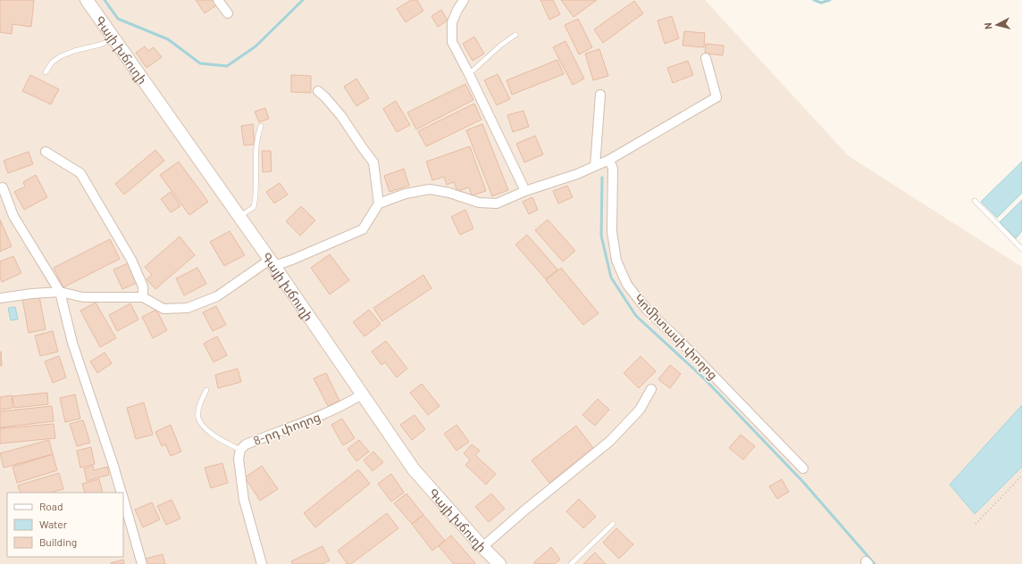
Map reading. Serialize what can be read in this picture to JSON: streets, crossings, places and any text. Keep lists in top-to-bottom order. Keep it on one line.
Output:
{"streets":{"main road":["Գայի խճուղի"],"street":["Կոմիտասի փողոց","8-րդ փողոց"]},"crossings":[["Գայի խճուղի","8-րդ փողոց"]],"legend":["Road","Water","Building"],"north":"left"}
